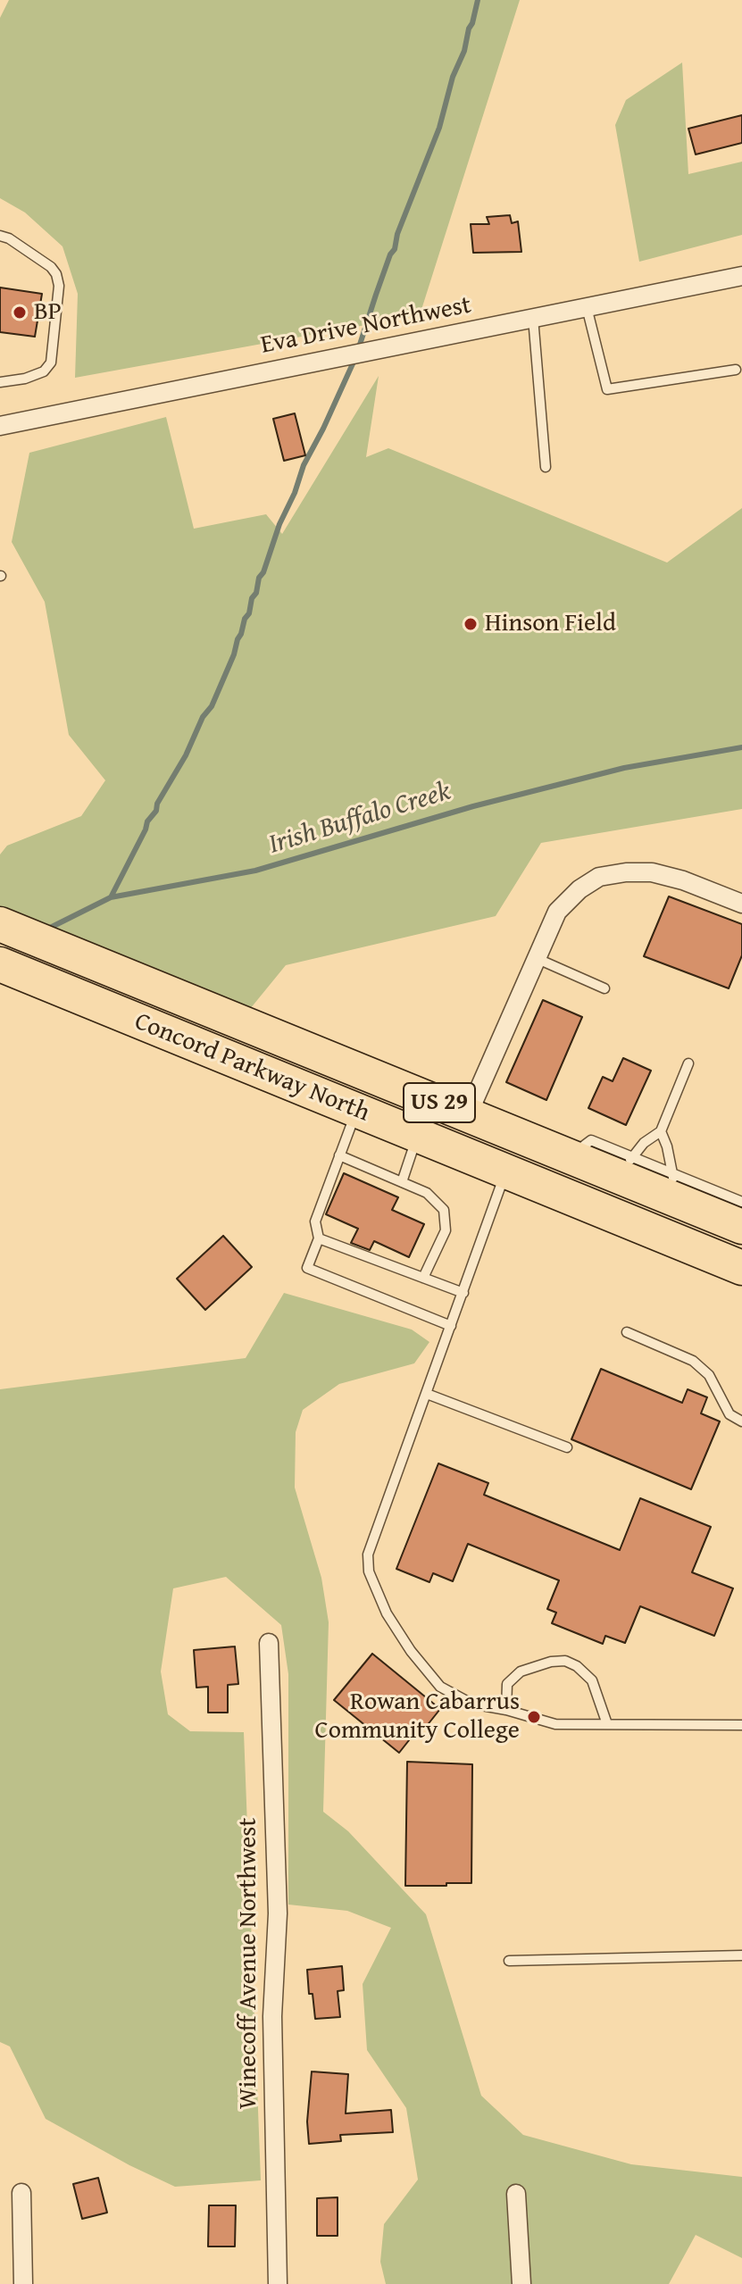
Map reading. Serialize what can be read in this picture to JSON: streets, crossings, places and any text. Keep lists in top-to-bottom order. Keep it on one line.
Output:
{"streets":{"highway":["Concord Parkway North","US 29"],"street":["Eva Drive Northwest","Winecoff Avenue Northwest"]},"water":["Irish Buffalo Creek"],"places":["BP","Hinson Field","Rowan Cabarrus Community College"]}
